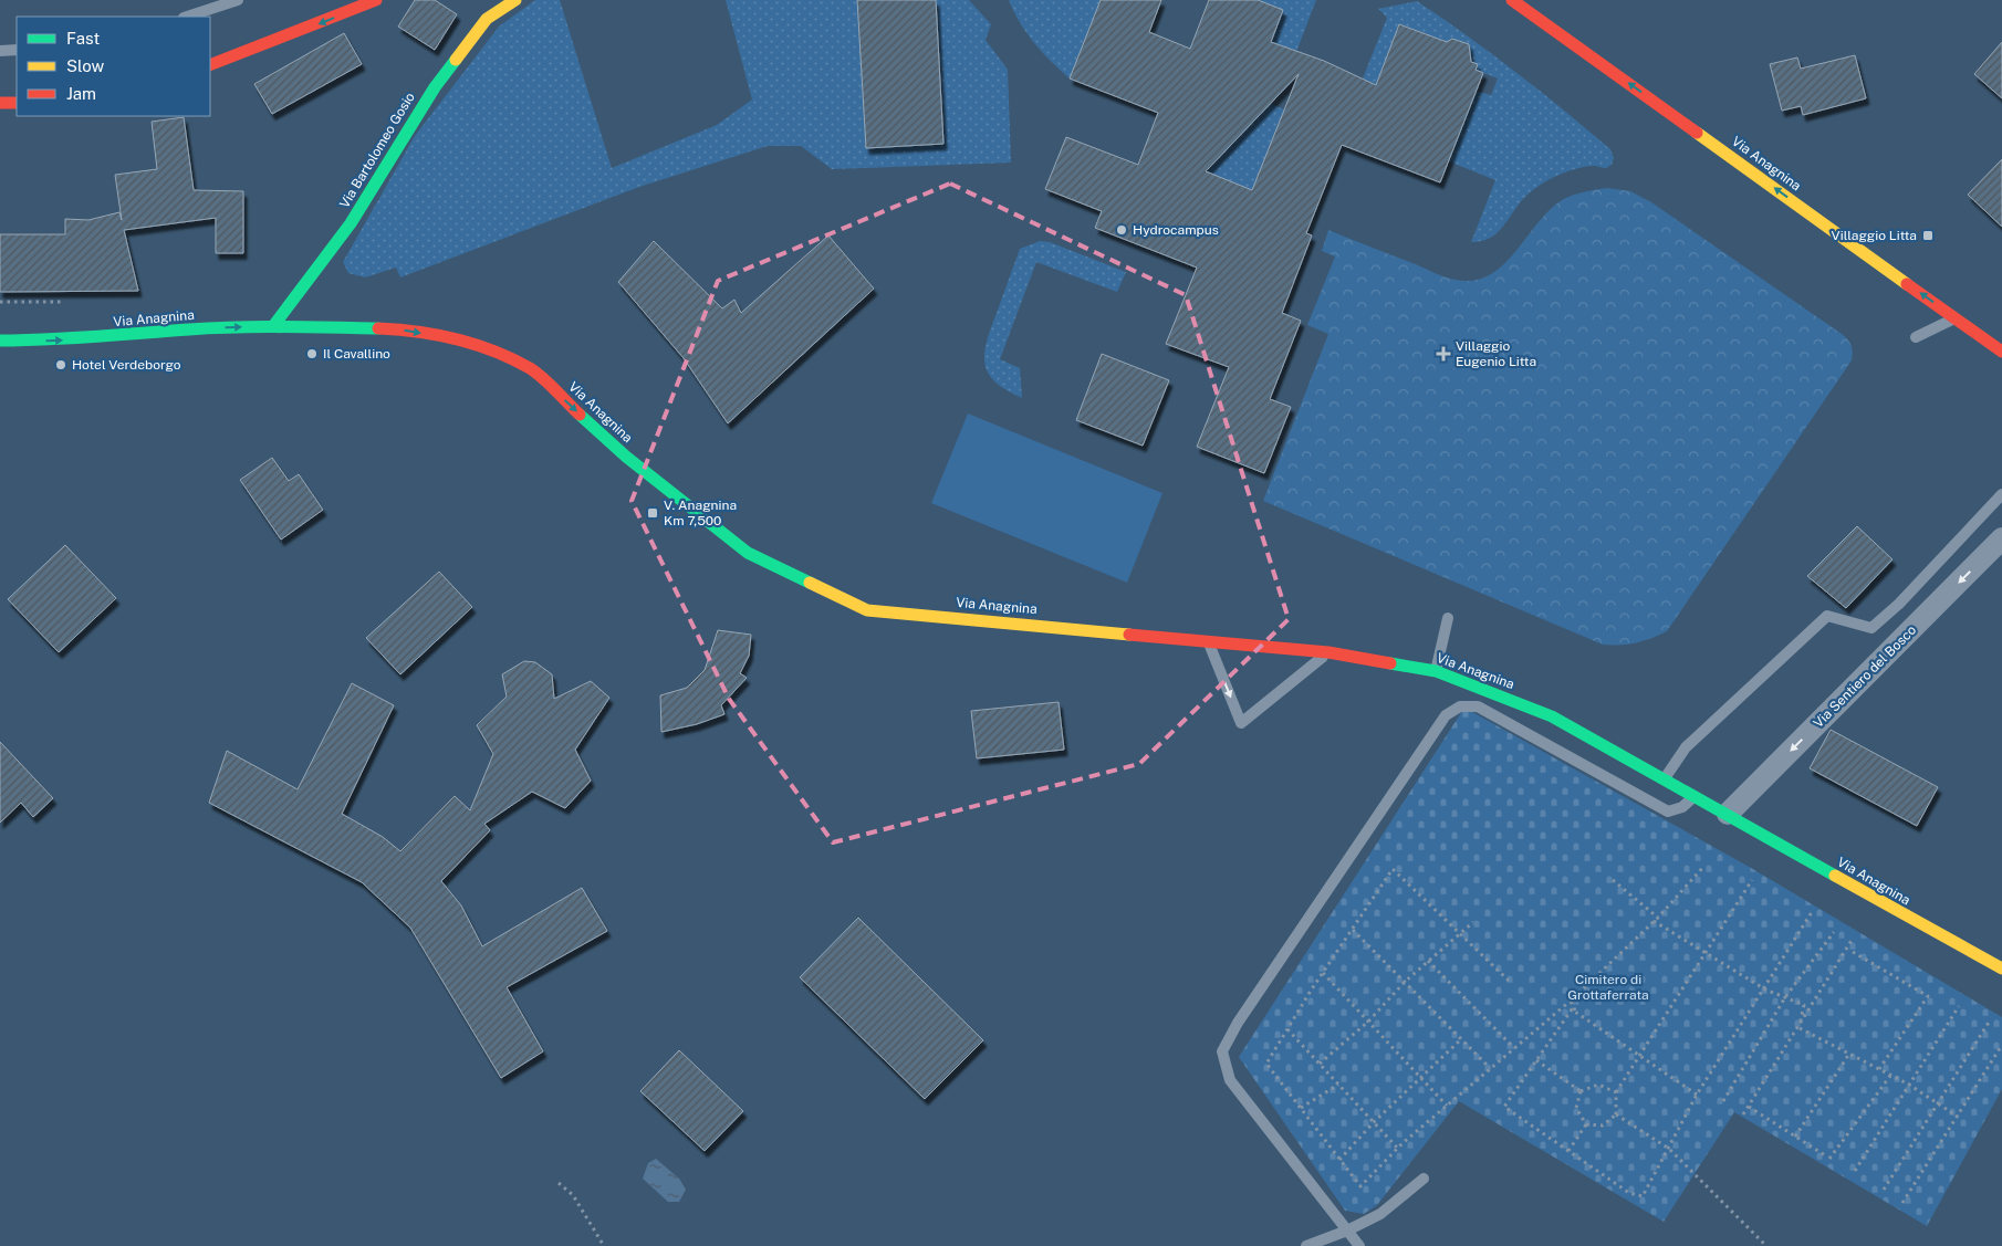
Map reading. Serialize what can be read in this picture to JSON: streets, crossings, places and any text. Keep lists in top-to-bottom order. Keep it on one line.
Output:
{"streets":{"main road":["Via Bartolomeo Gosio","Via Anagnina"],"street":["Via Sentiero del Bosco"]},"crossings":[["Via Bartolomeo Gosio","Via Anagnina"],["Via Anagnina","Via Sentiero del Bosco"]],"one_way":["Via Sentiero del Bosco"],"parks":["Cimitero di Grottaferrata"],"places":{"other":["Hydrocampus","Il Cavallino","Hotel Verdeborgo"],"transit":["Villaggio Litta","V. Anagnina Km 7,500"],"health":["Villaggio Eugenio Litta"]},"legend":["Fast","Slow","Jam"]}
